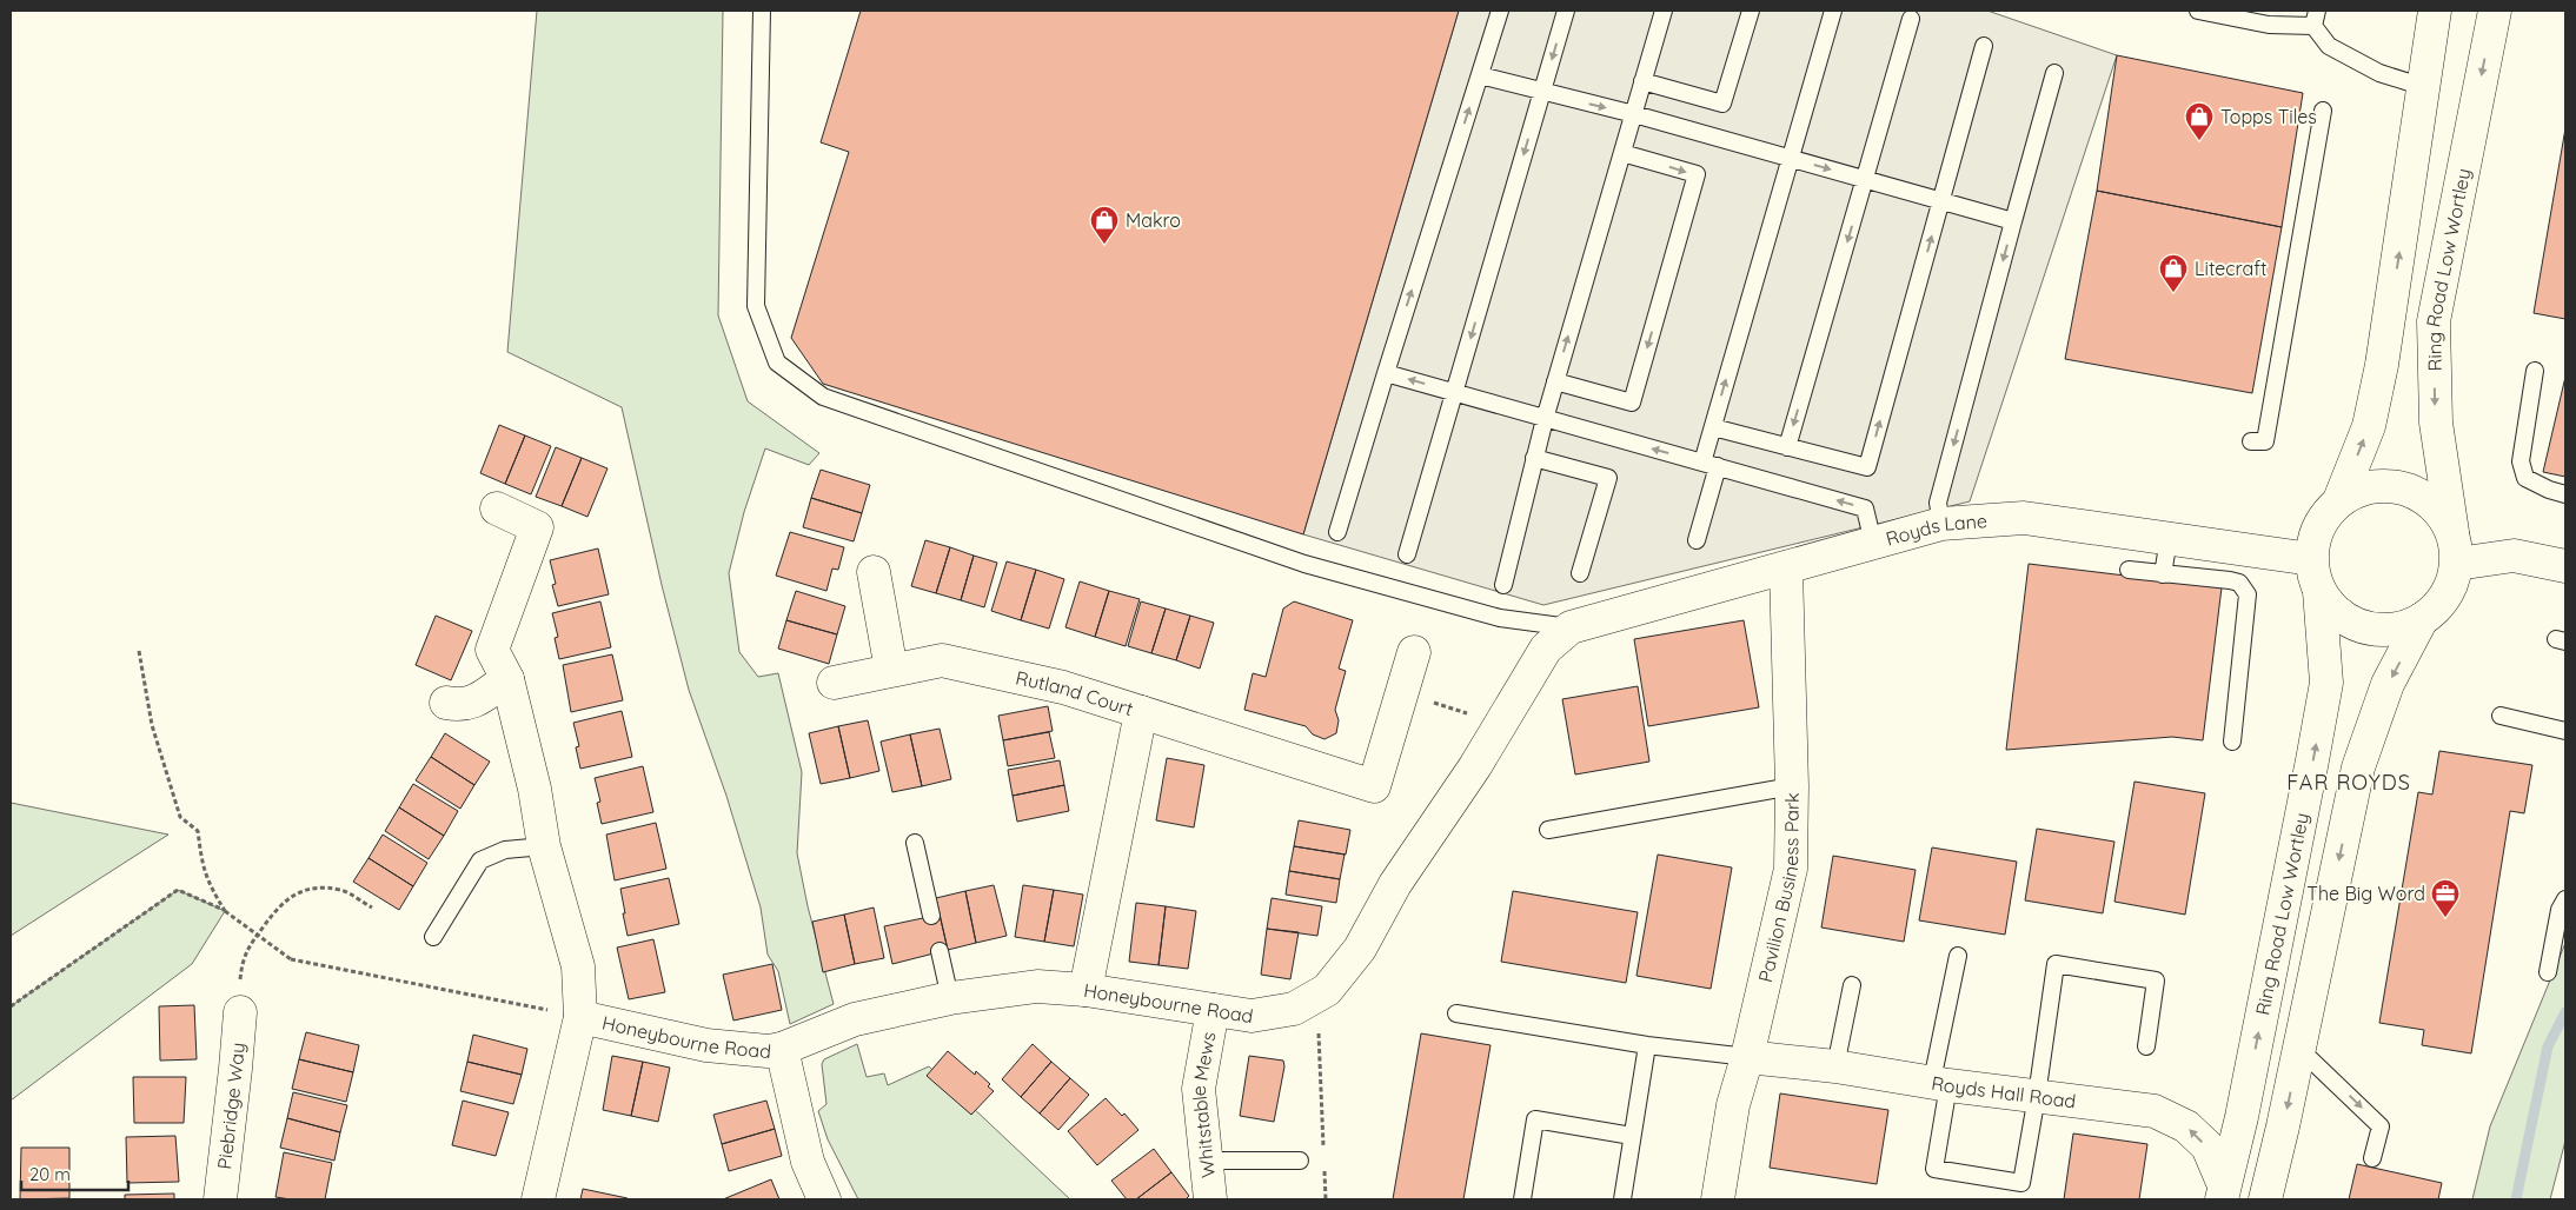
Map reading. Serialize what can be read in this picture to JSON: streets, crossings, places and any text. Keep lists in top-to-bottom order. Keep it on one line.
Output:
{"streets":{"main road":["Ring Road Low Wortley","Royds Lane","Rutland Court","Pavilion Business Park","Honeybourne Road","Royds Hall Road","Whitstable Mews","Piebridge Way"]},"crossings":[["Ring Road Low Wortley","Royds Lane"],["Ring Road Low Wortley","Royds Hall Road"],["Royds Lane","Pavilion Business Park"],["Royds Lane","Honeybourne Road"],["Rutland Court","Honeybourne Road"],["Pavilion Business Park","Royds Hall Road"],["Honeybourne Road","Whitstable Mews"]],"one_way":["Royds Hall Road"],"districts":["FAR ROYDS"],"places":{"shop":["Topps Tiles","Makro","Litecraft"],"office":["The Big Word"]},"scale_bar":"20 m"}
